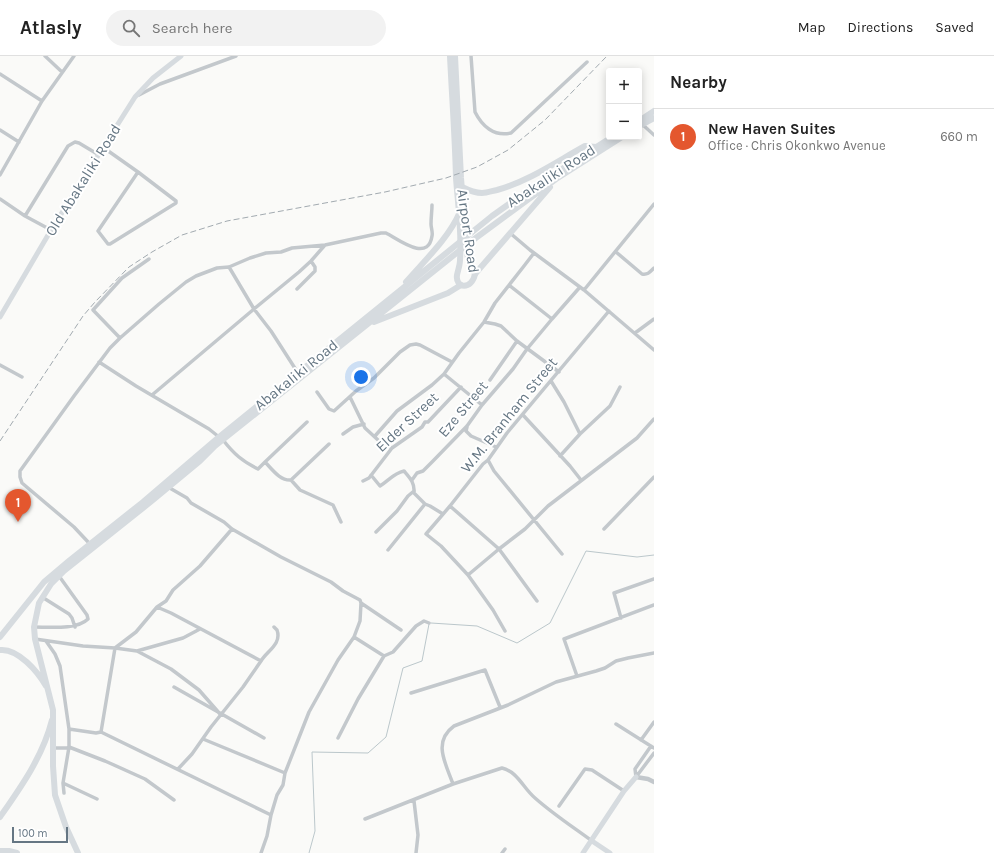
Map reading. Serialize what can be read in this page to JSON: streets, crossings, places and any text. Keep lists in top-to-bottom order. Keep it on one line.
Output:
{"streets":{"main road":["Abakaliki Road","Old Abakaliki Road","Airport Road"],"street":["Eze Street","W.M. Branham Street","Elder Street"]},"scale_bar":"100 m","page":{"header":"Atlasly","search":"Search here","nav":["Map","Directions","Saved"],"heading":"Nearby","map_buttons":["+","−"],"list":[{"mark":"1","name":"New Haven Suites","note":"Office · Chris Okonkwo Avenue","value":"660 m"}],"pins":"1","scale":"100 m"}}
